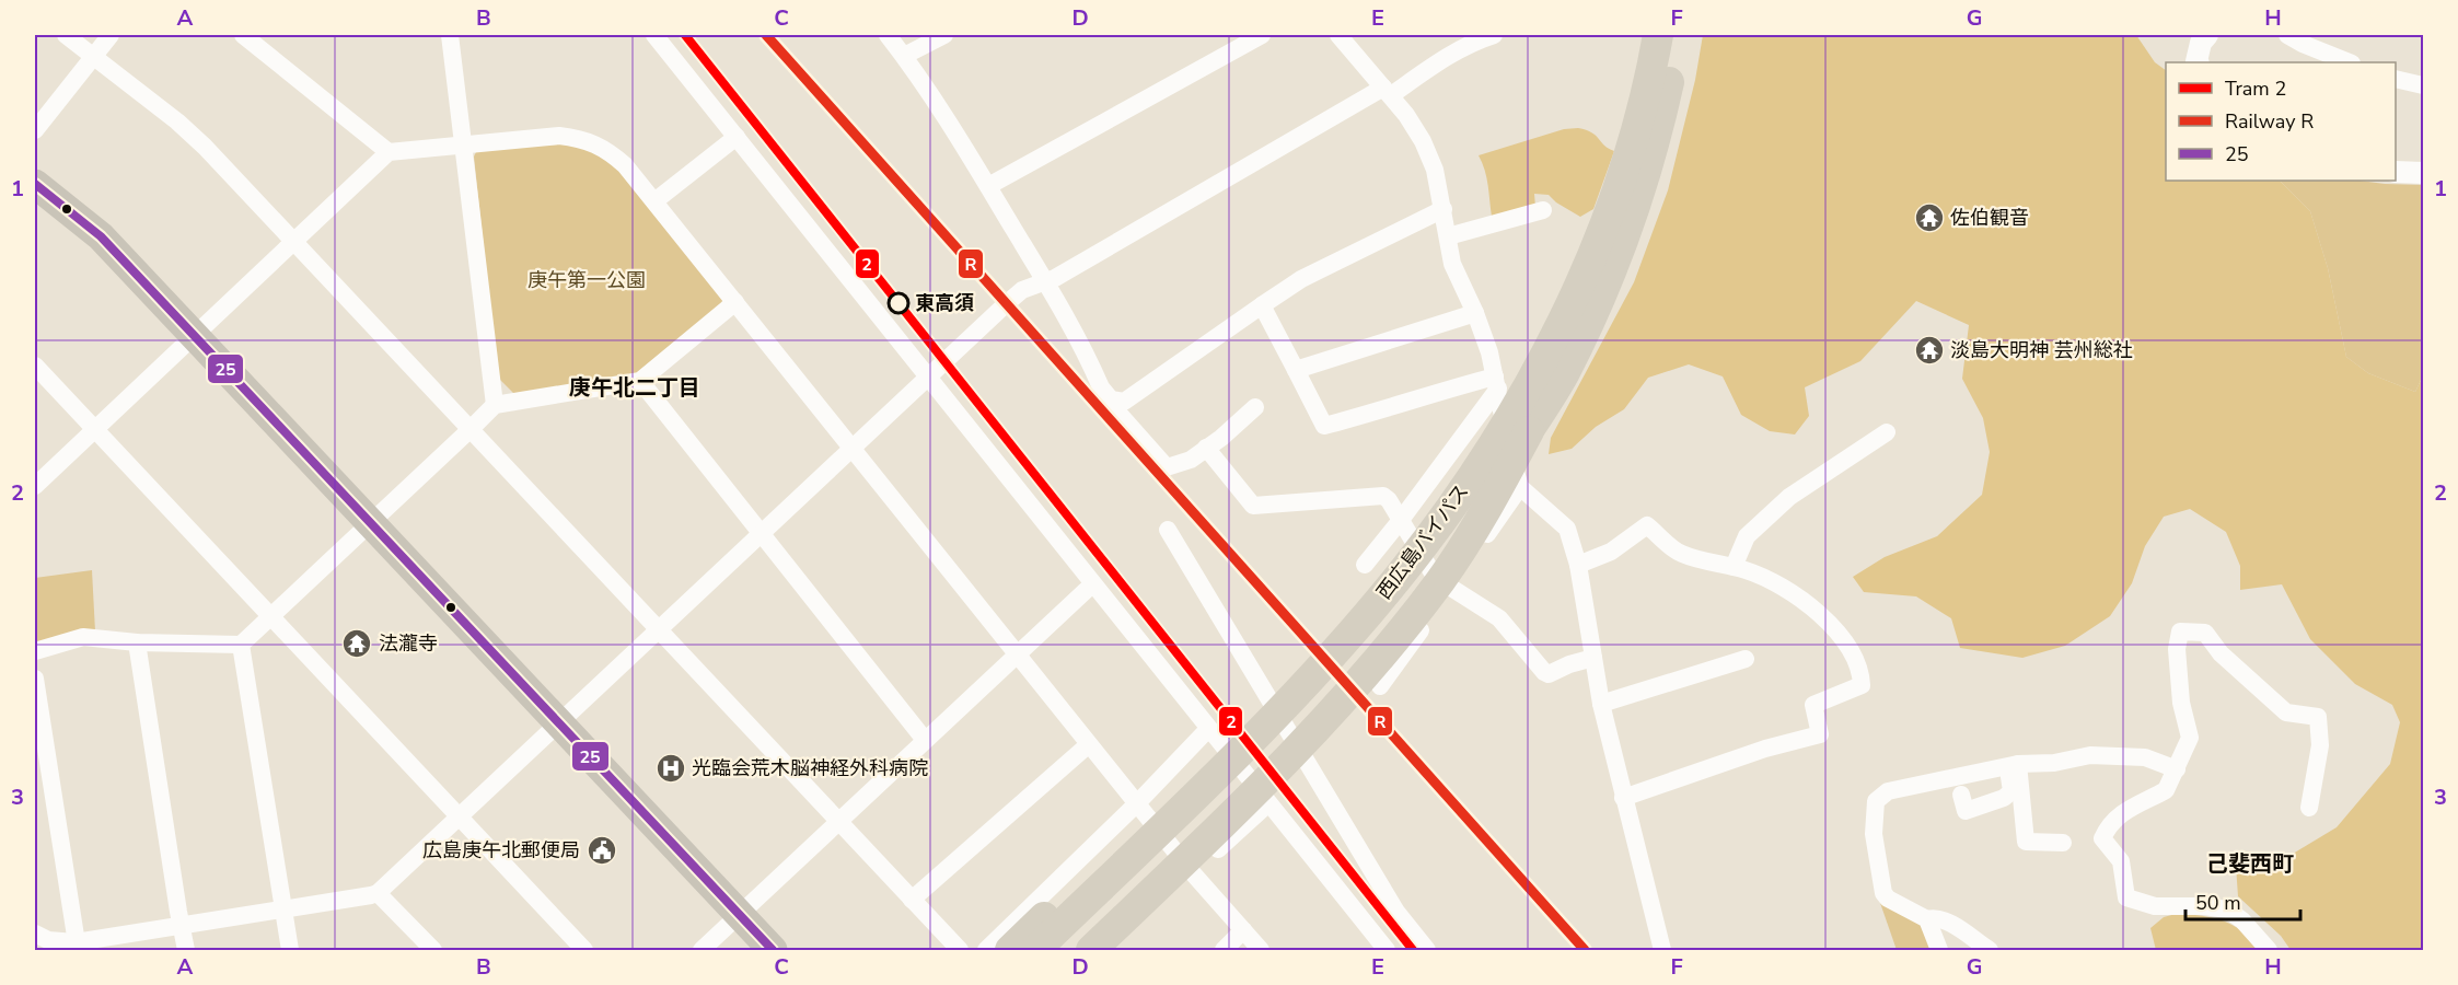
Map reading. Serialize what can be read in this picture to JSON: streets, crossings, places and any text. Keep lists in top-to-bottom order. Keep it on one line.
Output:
{"streets":{"highway":["西広島バイパス"]},"districts":["庚午北二丁目","己斐西町"],"parks":["庚午第一公園"],"places":{"temple":["佐伯観音","淡島大明神 芸州総社","法瀧寺"],"other":["東高須"],"hospital":["光臨会荒木脳神経外科病院"],"public building":["広島庚午北郵便局"]},"lines":["tram line 2","rail line R","transit line 25"],"legend":["Tram 2","Railway R","25"],"scale_bar":"50 m","grid":{"columns":["A","B","C","D","E","F","G","H"],"rows":["1","2","3"]}}
